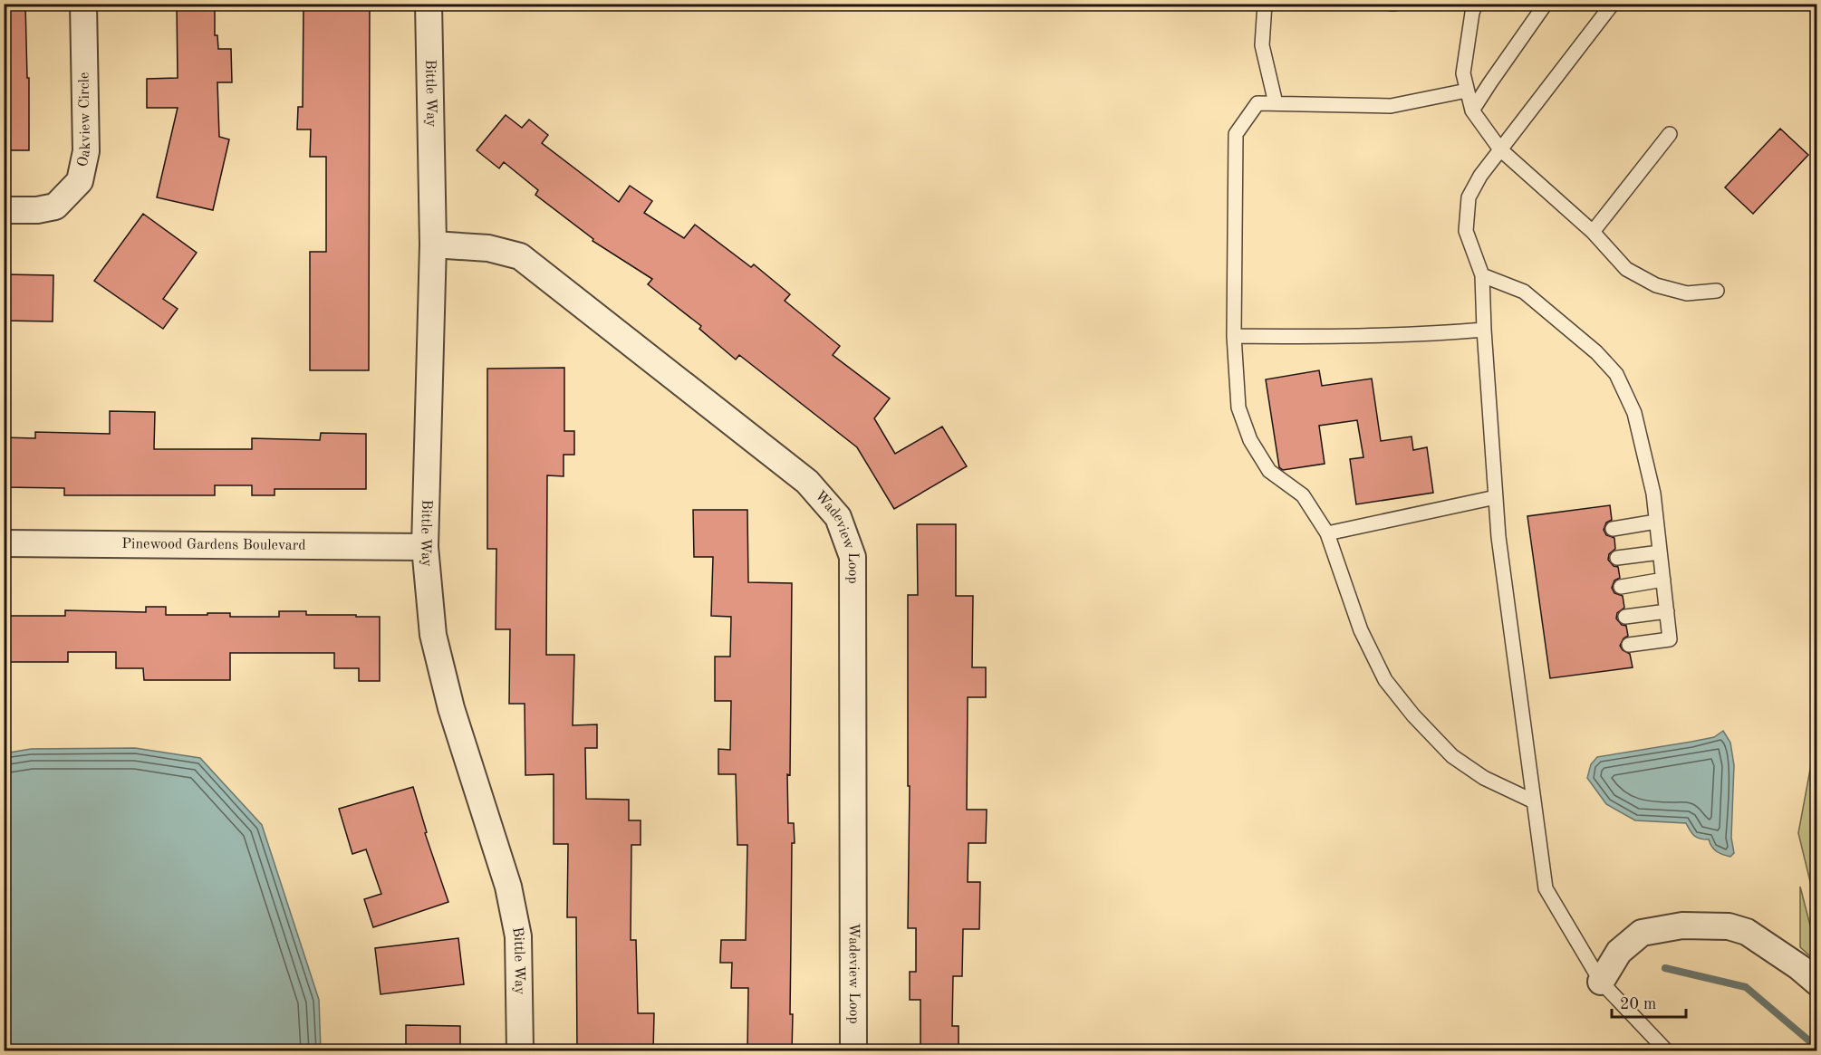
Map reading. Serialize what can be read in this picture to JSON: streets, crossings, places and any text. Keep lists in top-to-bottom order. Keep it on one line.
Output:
{"streets":{"street":["Bittle Way","Oakview Circle","Wadeview Loop","Pinewood Gardens Boulevard"]},"crossings":[["Bittle Way","Wadeview Loop"],["Bittle Way","Pinewood Gardens Boulevard"]],"scale_bar":"20 m"}
